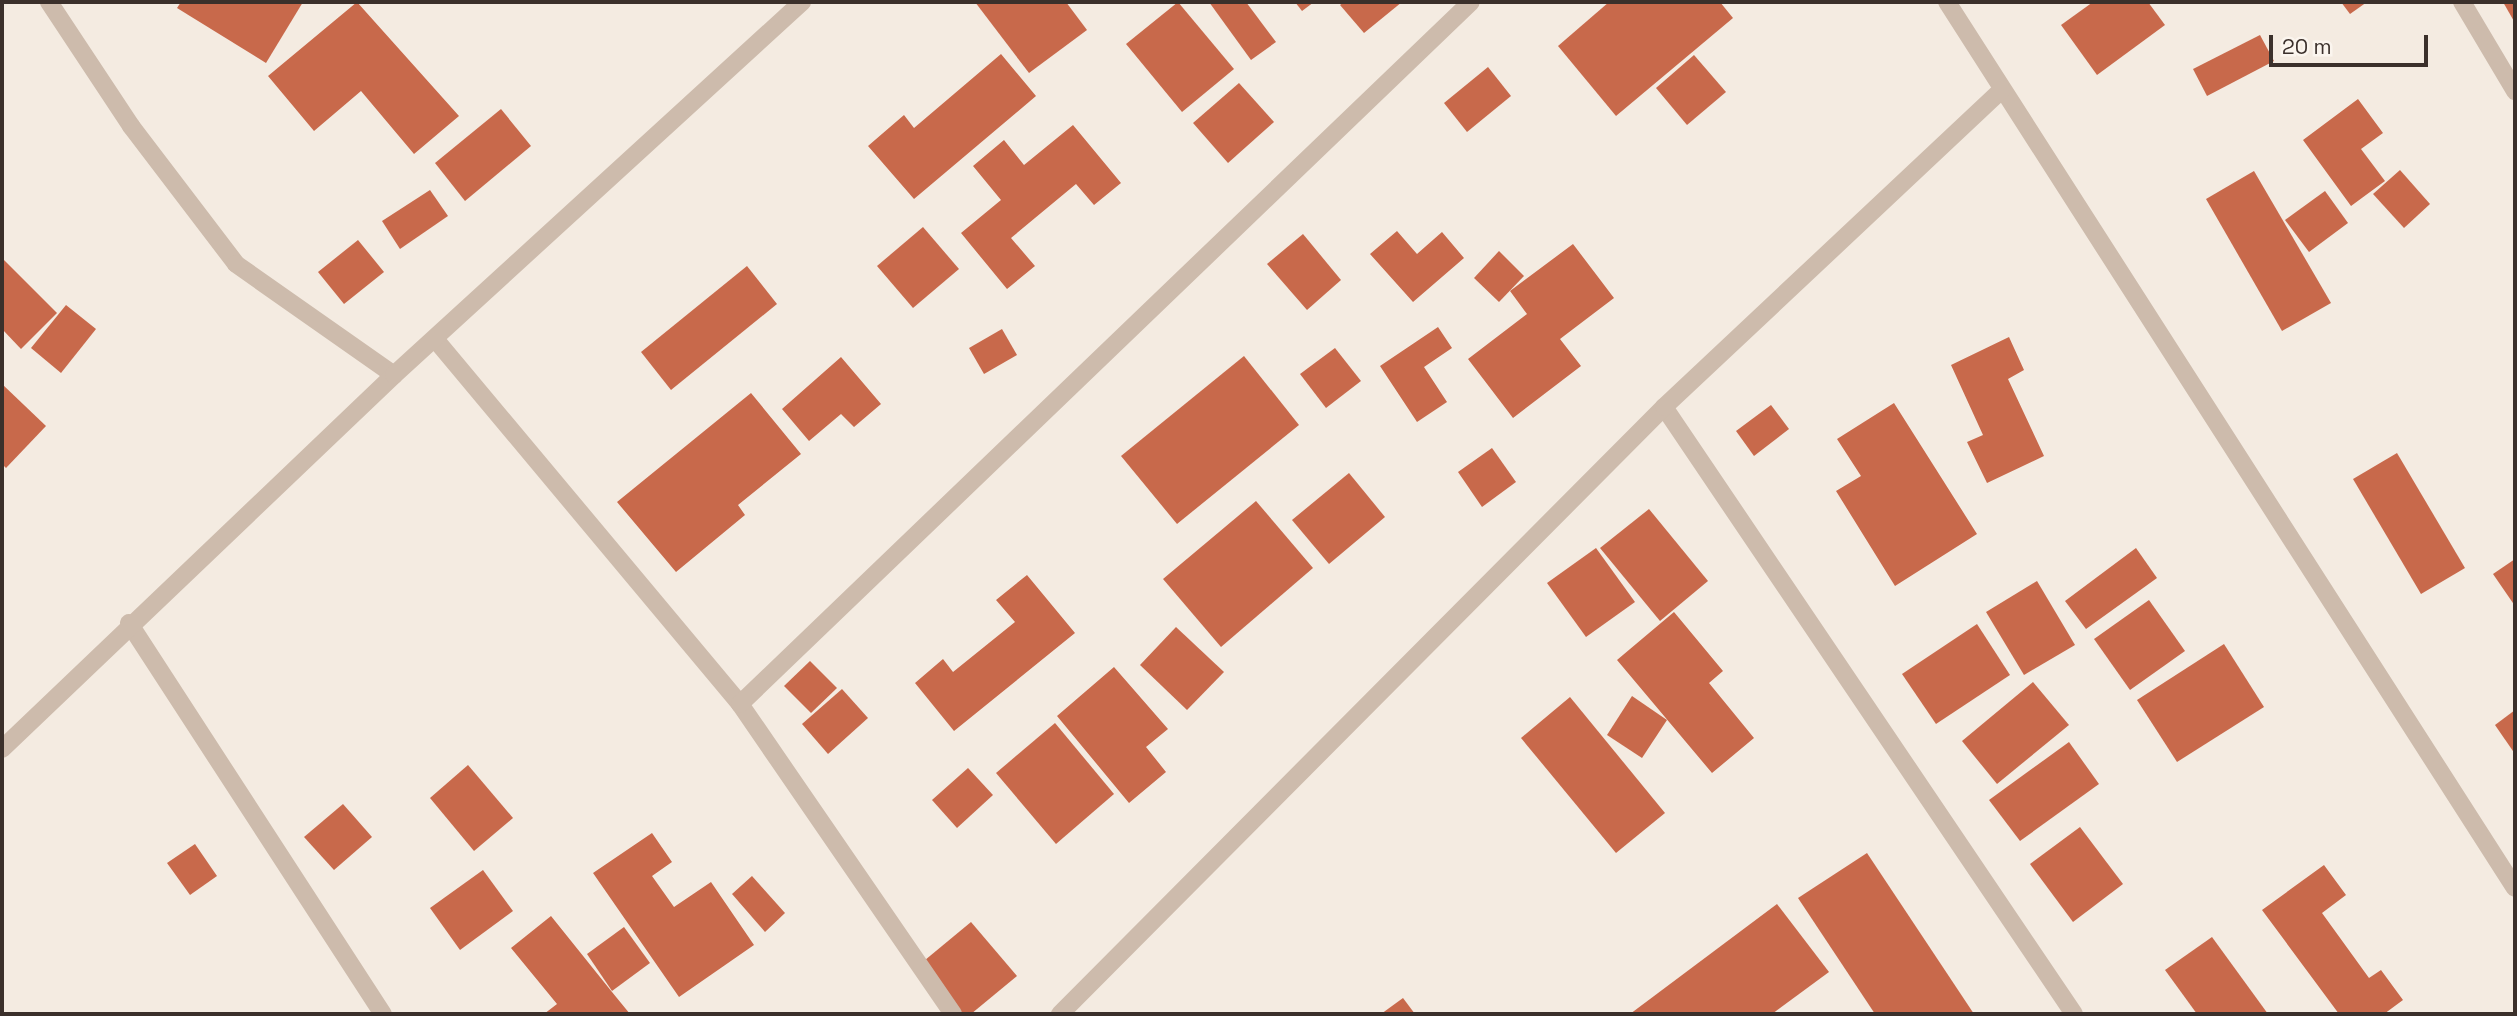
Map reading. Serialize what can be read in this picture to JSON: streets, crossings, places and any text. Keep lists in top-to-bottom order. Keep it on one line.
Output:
{"scale_bar":"20 m"}
